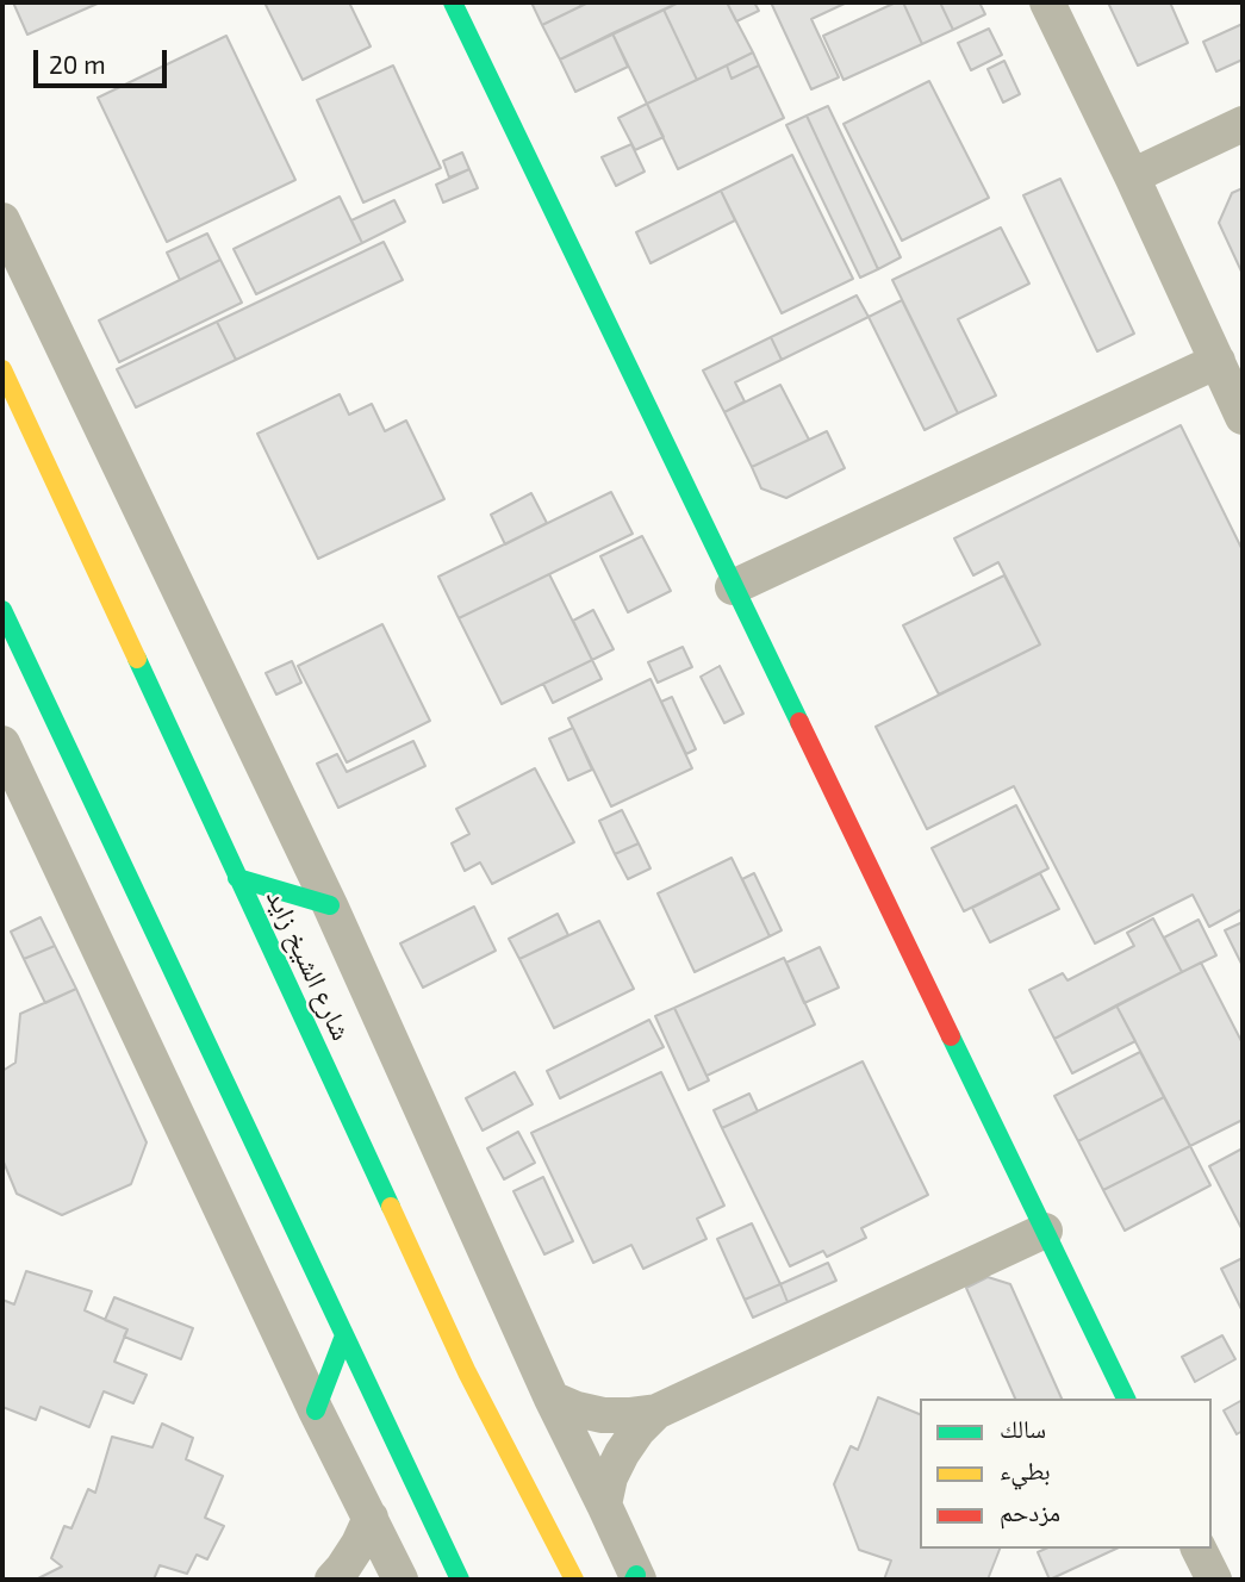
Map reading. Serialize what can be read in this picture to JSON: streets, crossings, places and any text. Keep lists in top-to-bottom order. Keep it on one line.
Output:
{"streets":{"main road":["شارع الشيخ زايد"]},"legend":["سالك","بطيء","مزدحم"],"scale_bar":"20 m"}
